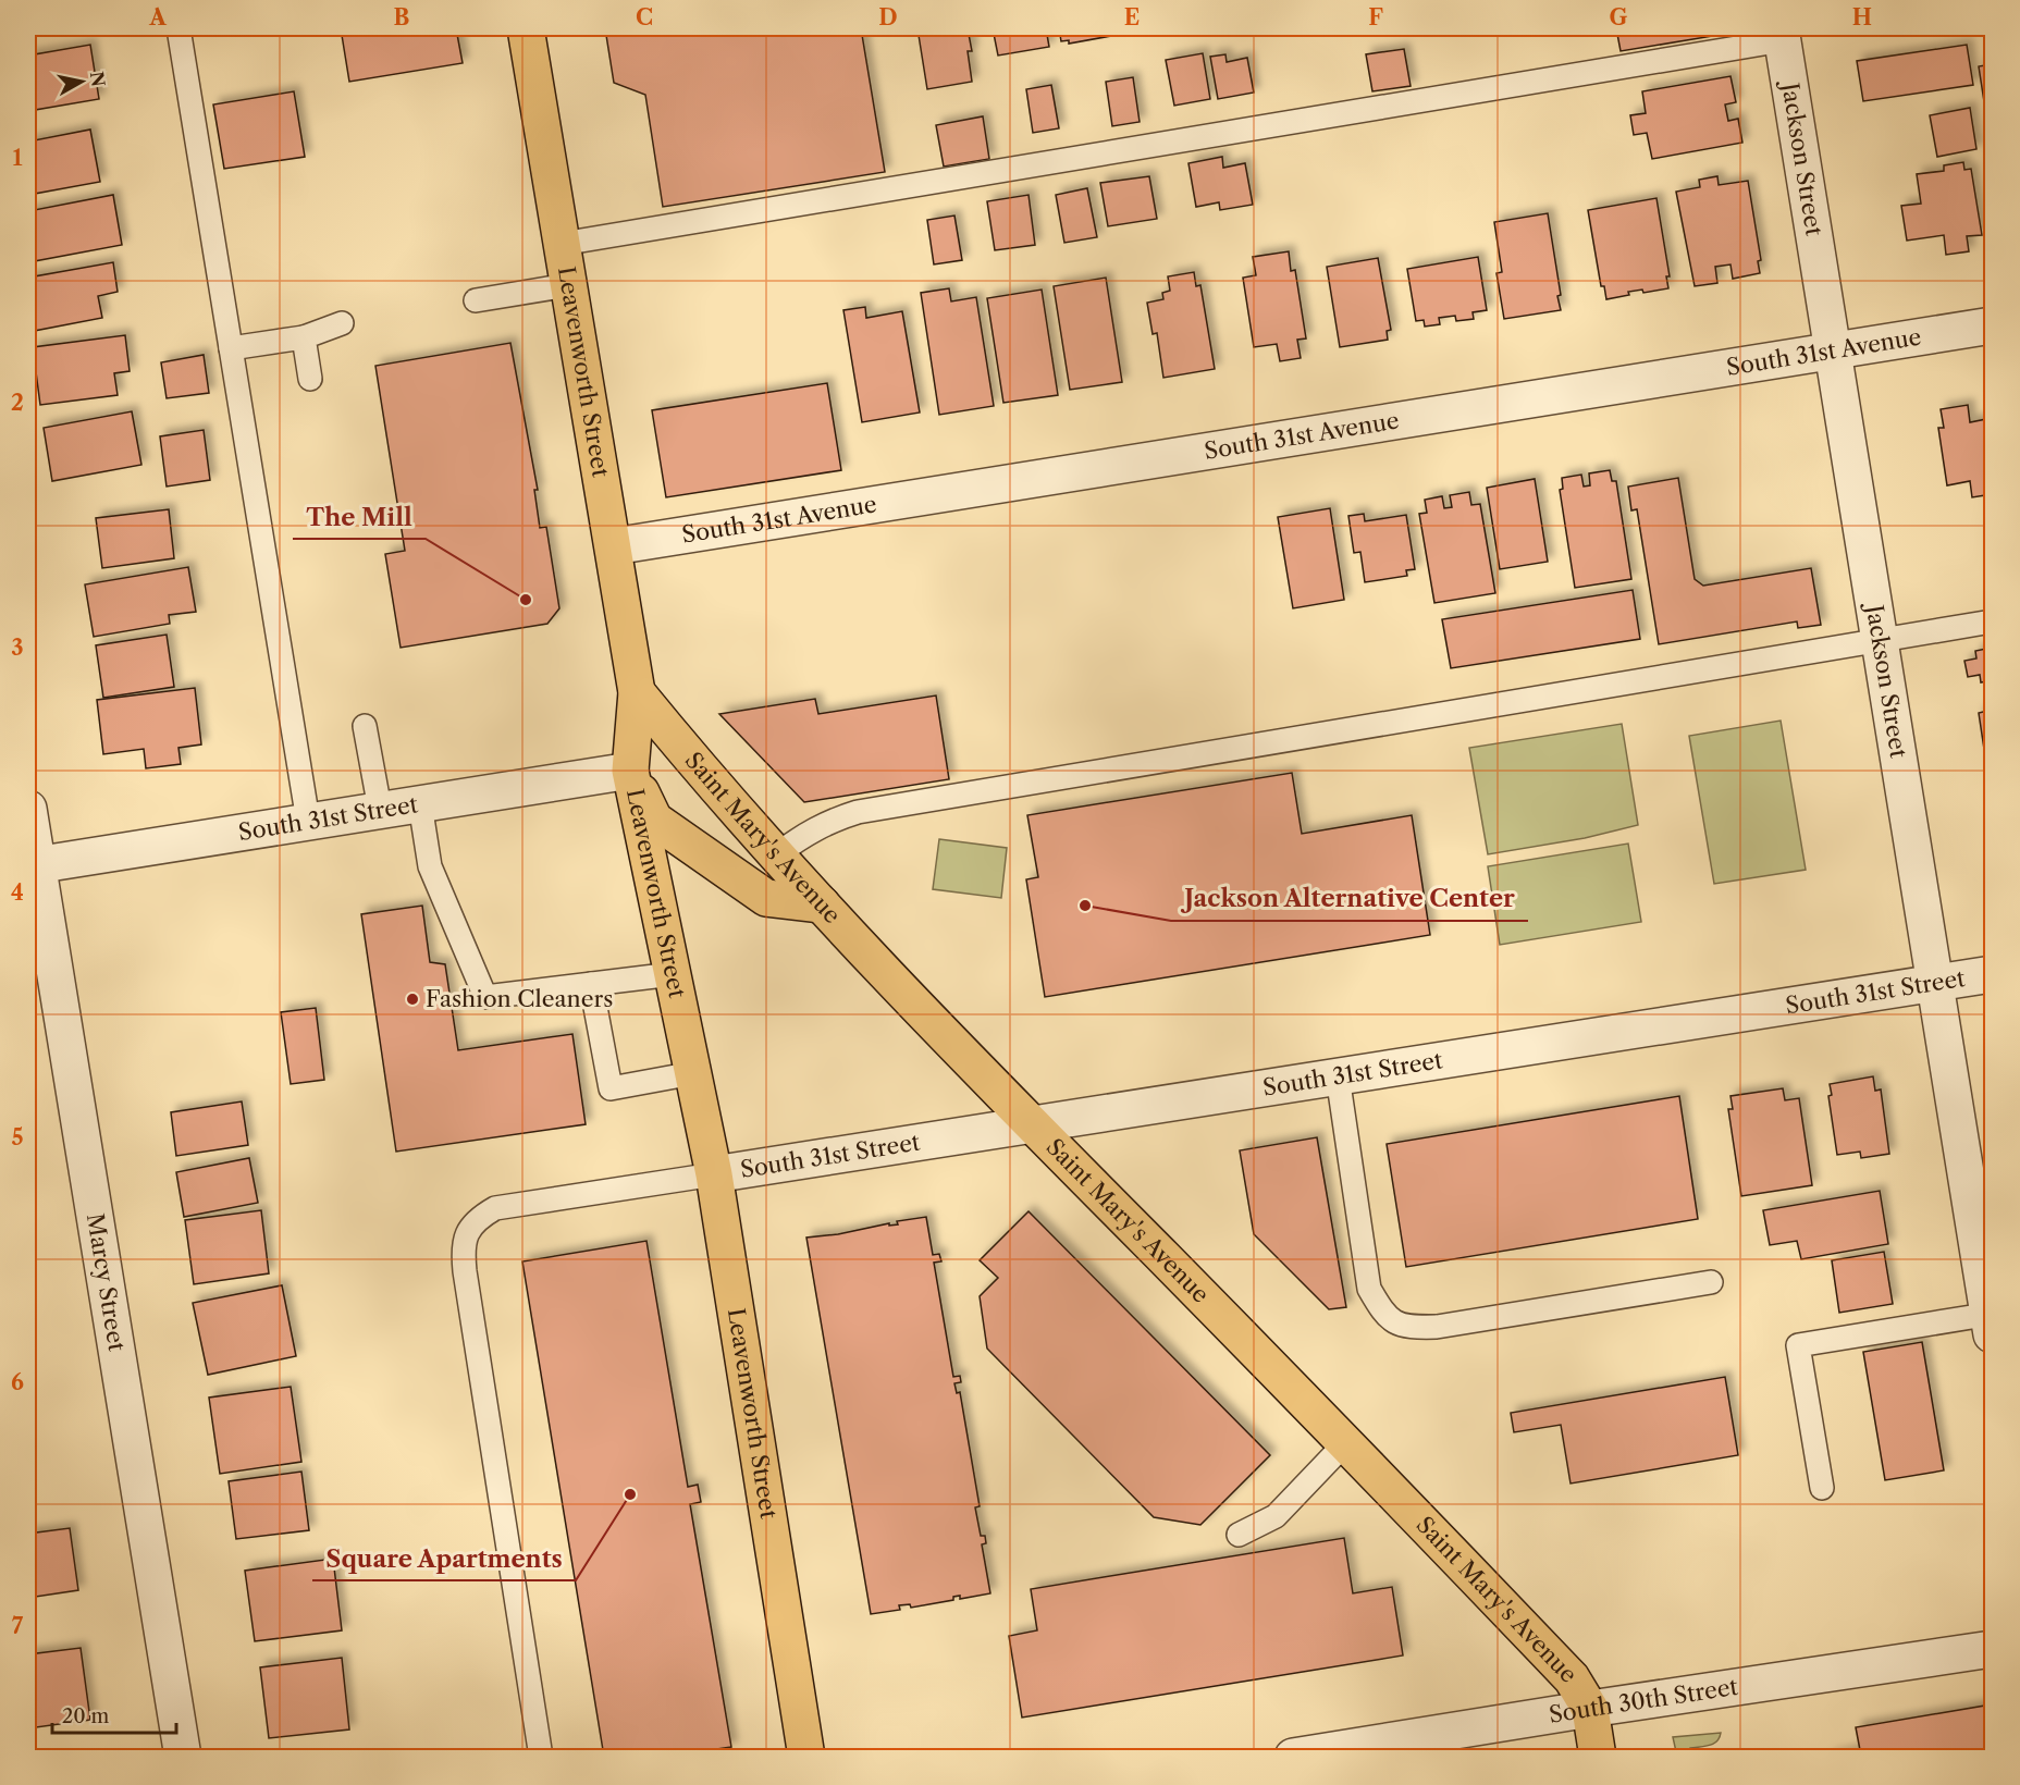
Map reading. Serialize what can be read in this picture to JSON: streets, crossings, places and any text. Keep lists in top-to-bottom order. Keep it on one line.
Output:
{"streets":{"main road":["Leavenworth Street","Saint Mary's Avenue"],"street":["Jackson Street","South 31st Avenue","South 31st Street","Marcy Street","South 30th Street"]},"crossings":[["Jackson Street","South 31st Avenue"],["Jackson Street","South 31st Street"],["South 31st Avenue","Leavenworth Street"],["Leavenworth Street","South 31st Street"],["Leavenworth Street","Saint Mary's Avenue"],["South 31st Street","Saint Mary's Avenue"],["South 31st Street","Marcy Street"],["Saint Mary's Avenue","South 30th Street"]],"places":["The Mill","Jackson Alternative Center","Fashion Cleaners","Square Apartments"],"scale_bar":"20 m","north":"right","grid":{"columns":["A","B","C","D","E","F","G","H"],"rows":["1","2","3","4","5","6","7"]}}
